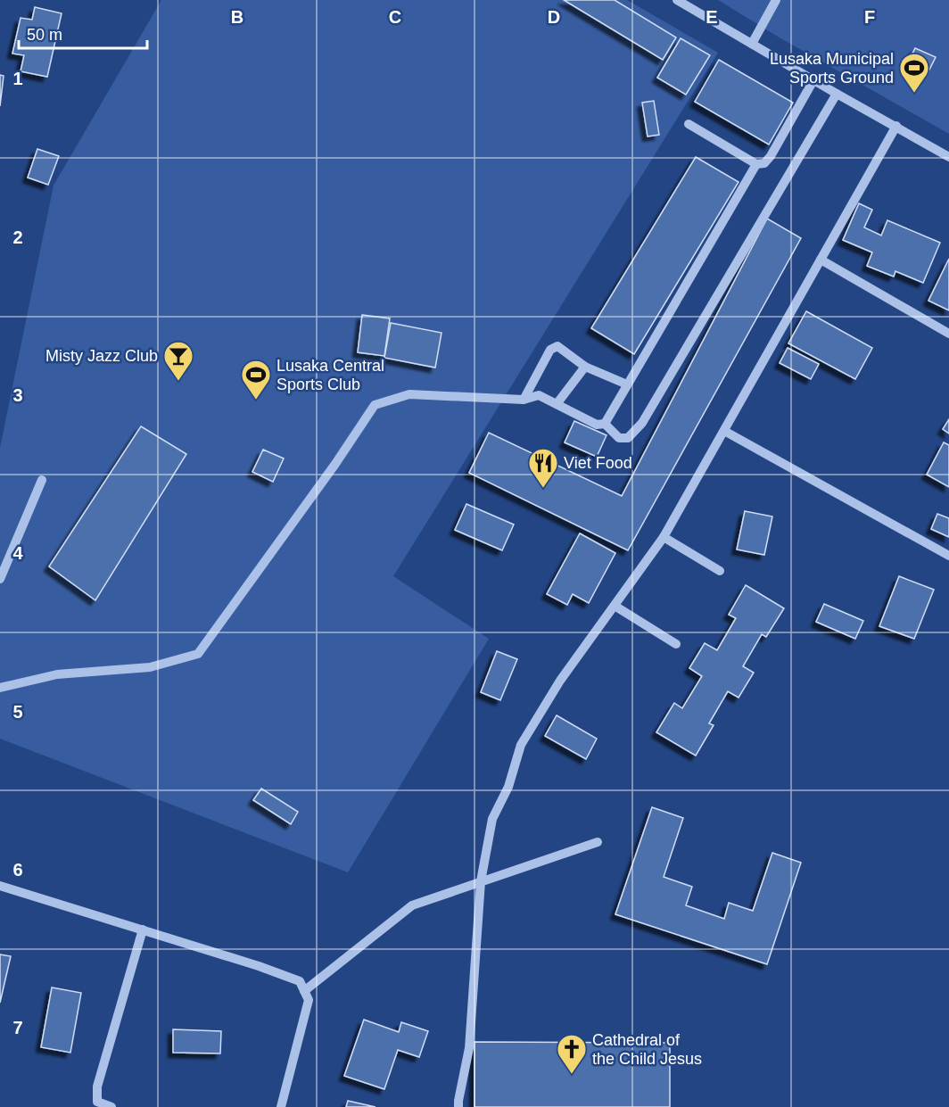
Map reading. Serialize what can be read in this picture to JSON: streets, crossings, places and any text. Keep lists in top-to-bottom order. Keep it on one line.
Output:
{"places":{"sports":["Lusaka Municipal Sports Ground","Lusaka Central Sports Club"],"bar":["Misty Jazz Club"],"restaurant":["Viet Food"],"church":["Cathedral of the Child Jesus"]},"scale_bar":"50 m","grid":{"columns":["B","C","D","E","F"],"rows":["1","2","3","4","5","6","7"]}}
